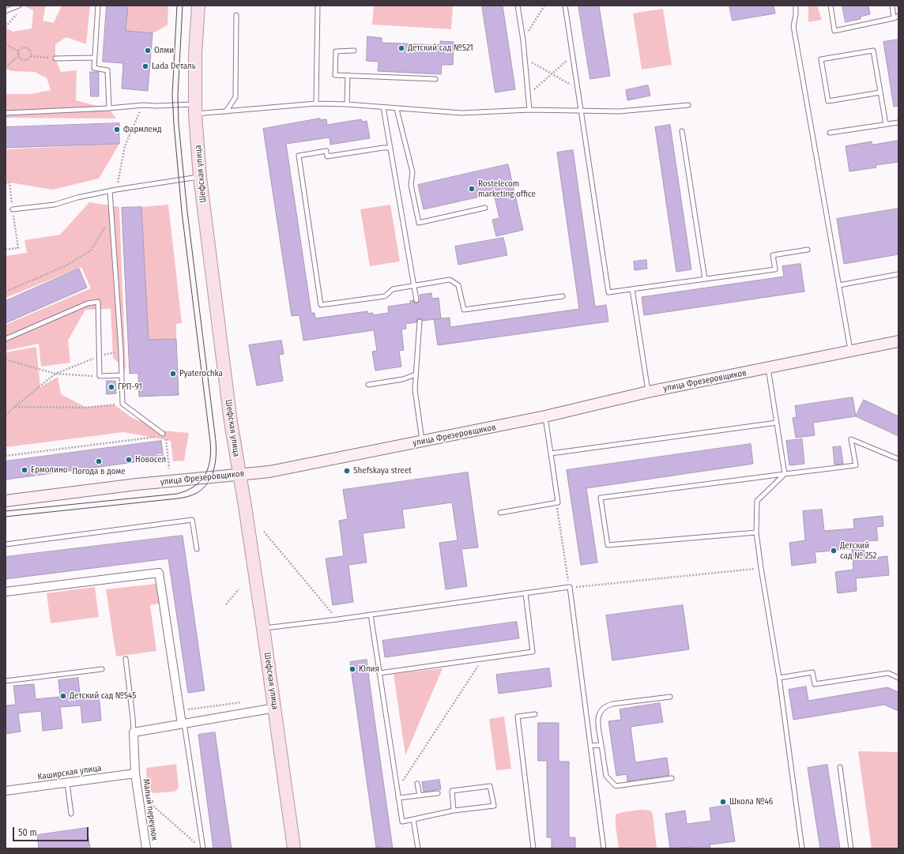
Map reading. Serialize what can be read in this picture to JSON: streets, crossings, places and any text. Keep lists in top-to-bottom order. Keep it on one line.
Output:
{"streets":{"main road":["Шефская улица","улица Фрезеровщиков"],"street":["Каширская улица","Малый переулок"]},"crossings":[["Шефская улица","улица Фрезеровщиков"],["Каширская улица","Малый переулок"]],"places":["Детский сад №521","Олми","Lada Dеталь","Фармленд","Rostelecom marketing office","Pyaterochka","ГРП-91","Новосёл","Погода в доме","Ермолино","Shefskaya street","Детский сад № 252","Юлия","Детский сад №545","Школа №46"],"scale_bar":"50 m"}
